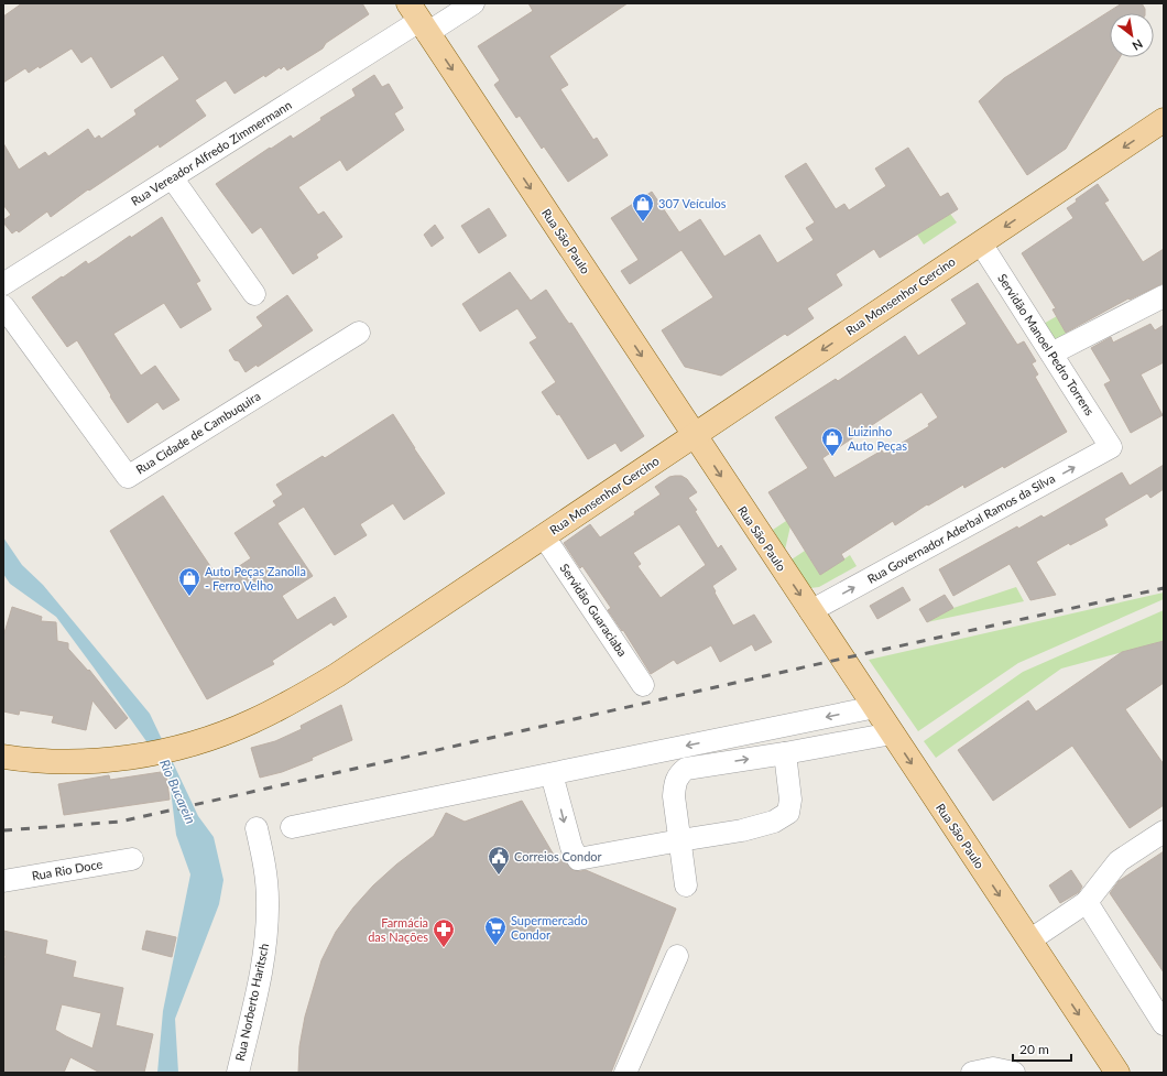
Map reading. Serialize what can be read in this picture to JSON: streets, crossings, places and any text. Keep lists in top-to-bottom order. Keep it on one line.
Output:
{"streets":{"main road":["Rua São Paulo","Rua Monsenhor Gercino"],"street":["Rua Vereador Alfredo Zimmermann","Servidão Manoel Pedro Torrens","Rua Cidade de Cambuquira","Rua Governador Aderbal Ramos da Silva","Servidão Guaraciaba","Rua Rio Doce","Rua Norberto Haritsch"]},"crossings":[["Rua Vereador Alfredo Zimmermann","Rua São Paulo"],["Rua São Paulo","Rua Monsenhor Gercino"],["Rua São Paulo","Rua Governador Aderbal Ramos da Silva"],["Rua Monsenhor Gercino","Servidão Manoel Pedro Torrens"],["Rua Monsenhor Gercino","Servidão Guaraciaba"],["Servidão Manoel Pedro Torrens","Rua Governador Aderbal Ramos da Silva"]],"one_way":["Rua São Paulo","Rua Monsenhor Gercino","Rua Governador Aderbal Ramos da Silva"],"water":["Rio Bucarein"],"places":{"shop":["307 Veículos","Luizinho Auto Peças","Auto Peças Zanolla - Ferro Velho"],"public building":["Correios Condor"],"supermarket":["Supermercado Condor"],"pharmacy":["Farmácia das Nações"]},"scale_bar":"20 m","north":"bottom right"}
